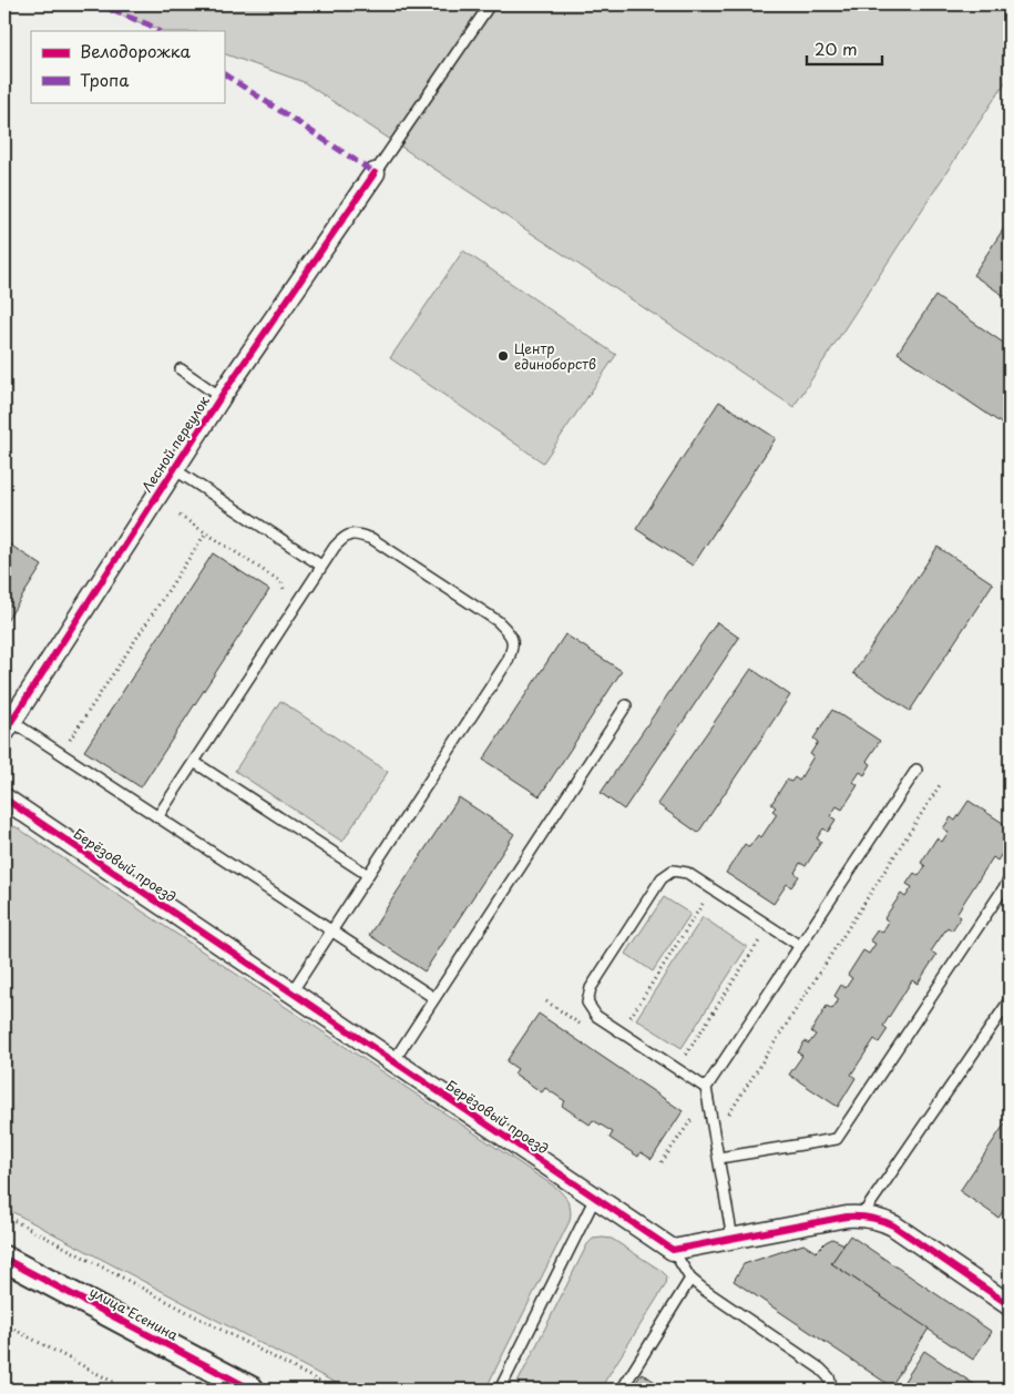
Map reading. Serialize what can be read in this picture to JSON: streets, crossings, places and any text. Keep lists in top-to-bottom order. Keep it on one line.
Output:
{"streets":{"street":["Лесной переулок","Берёзовый проезд","улица Есенина"]},"places":["Центр единоборств"],"legend":["Велодорожка","Тропа"],"scale_bar":"20 m"}
